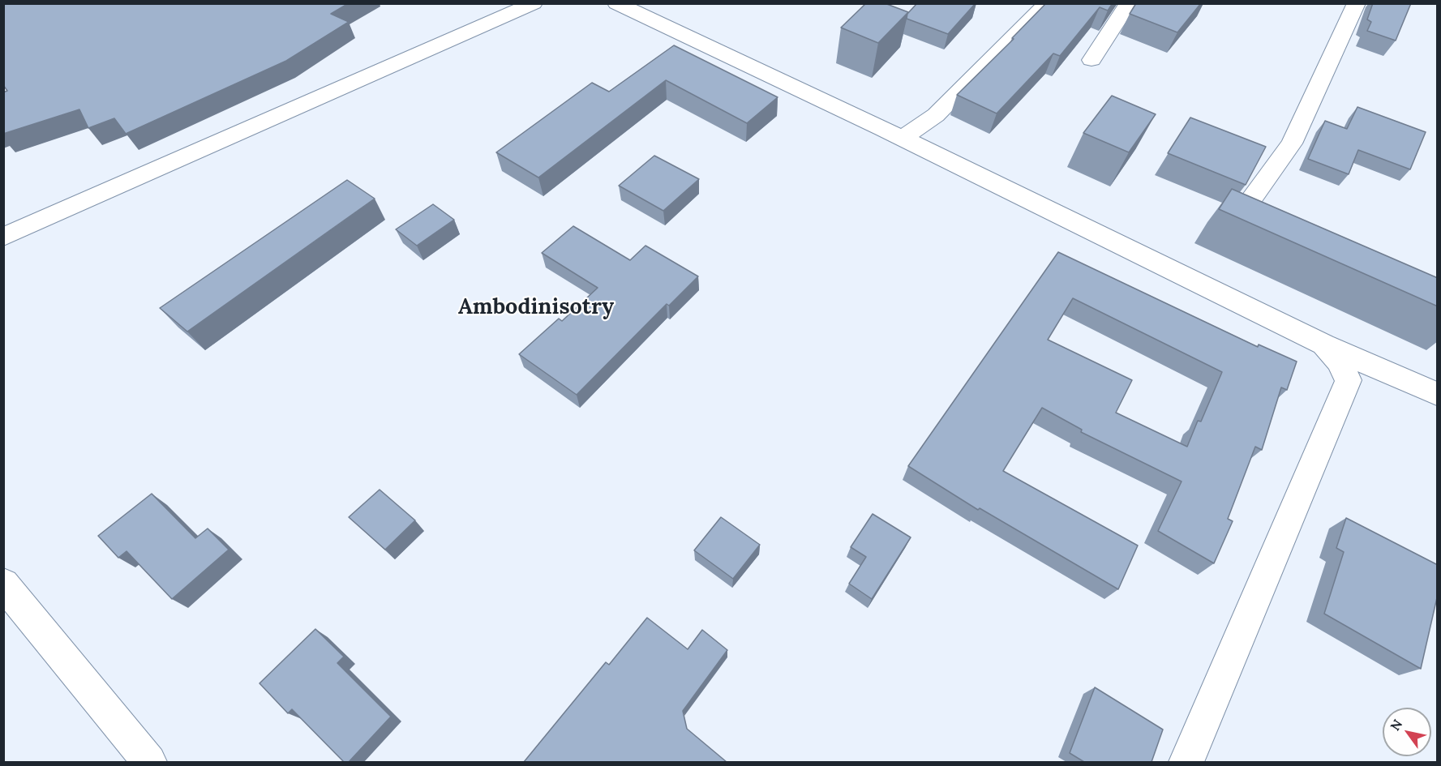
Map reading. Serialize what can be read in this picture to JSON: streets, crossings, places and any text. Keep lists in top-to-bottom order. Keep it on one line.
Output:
{"districts":["Ambodinisotry"],"north":"top left"}
